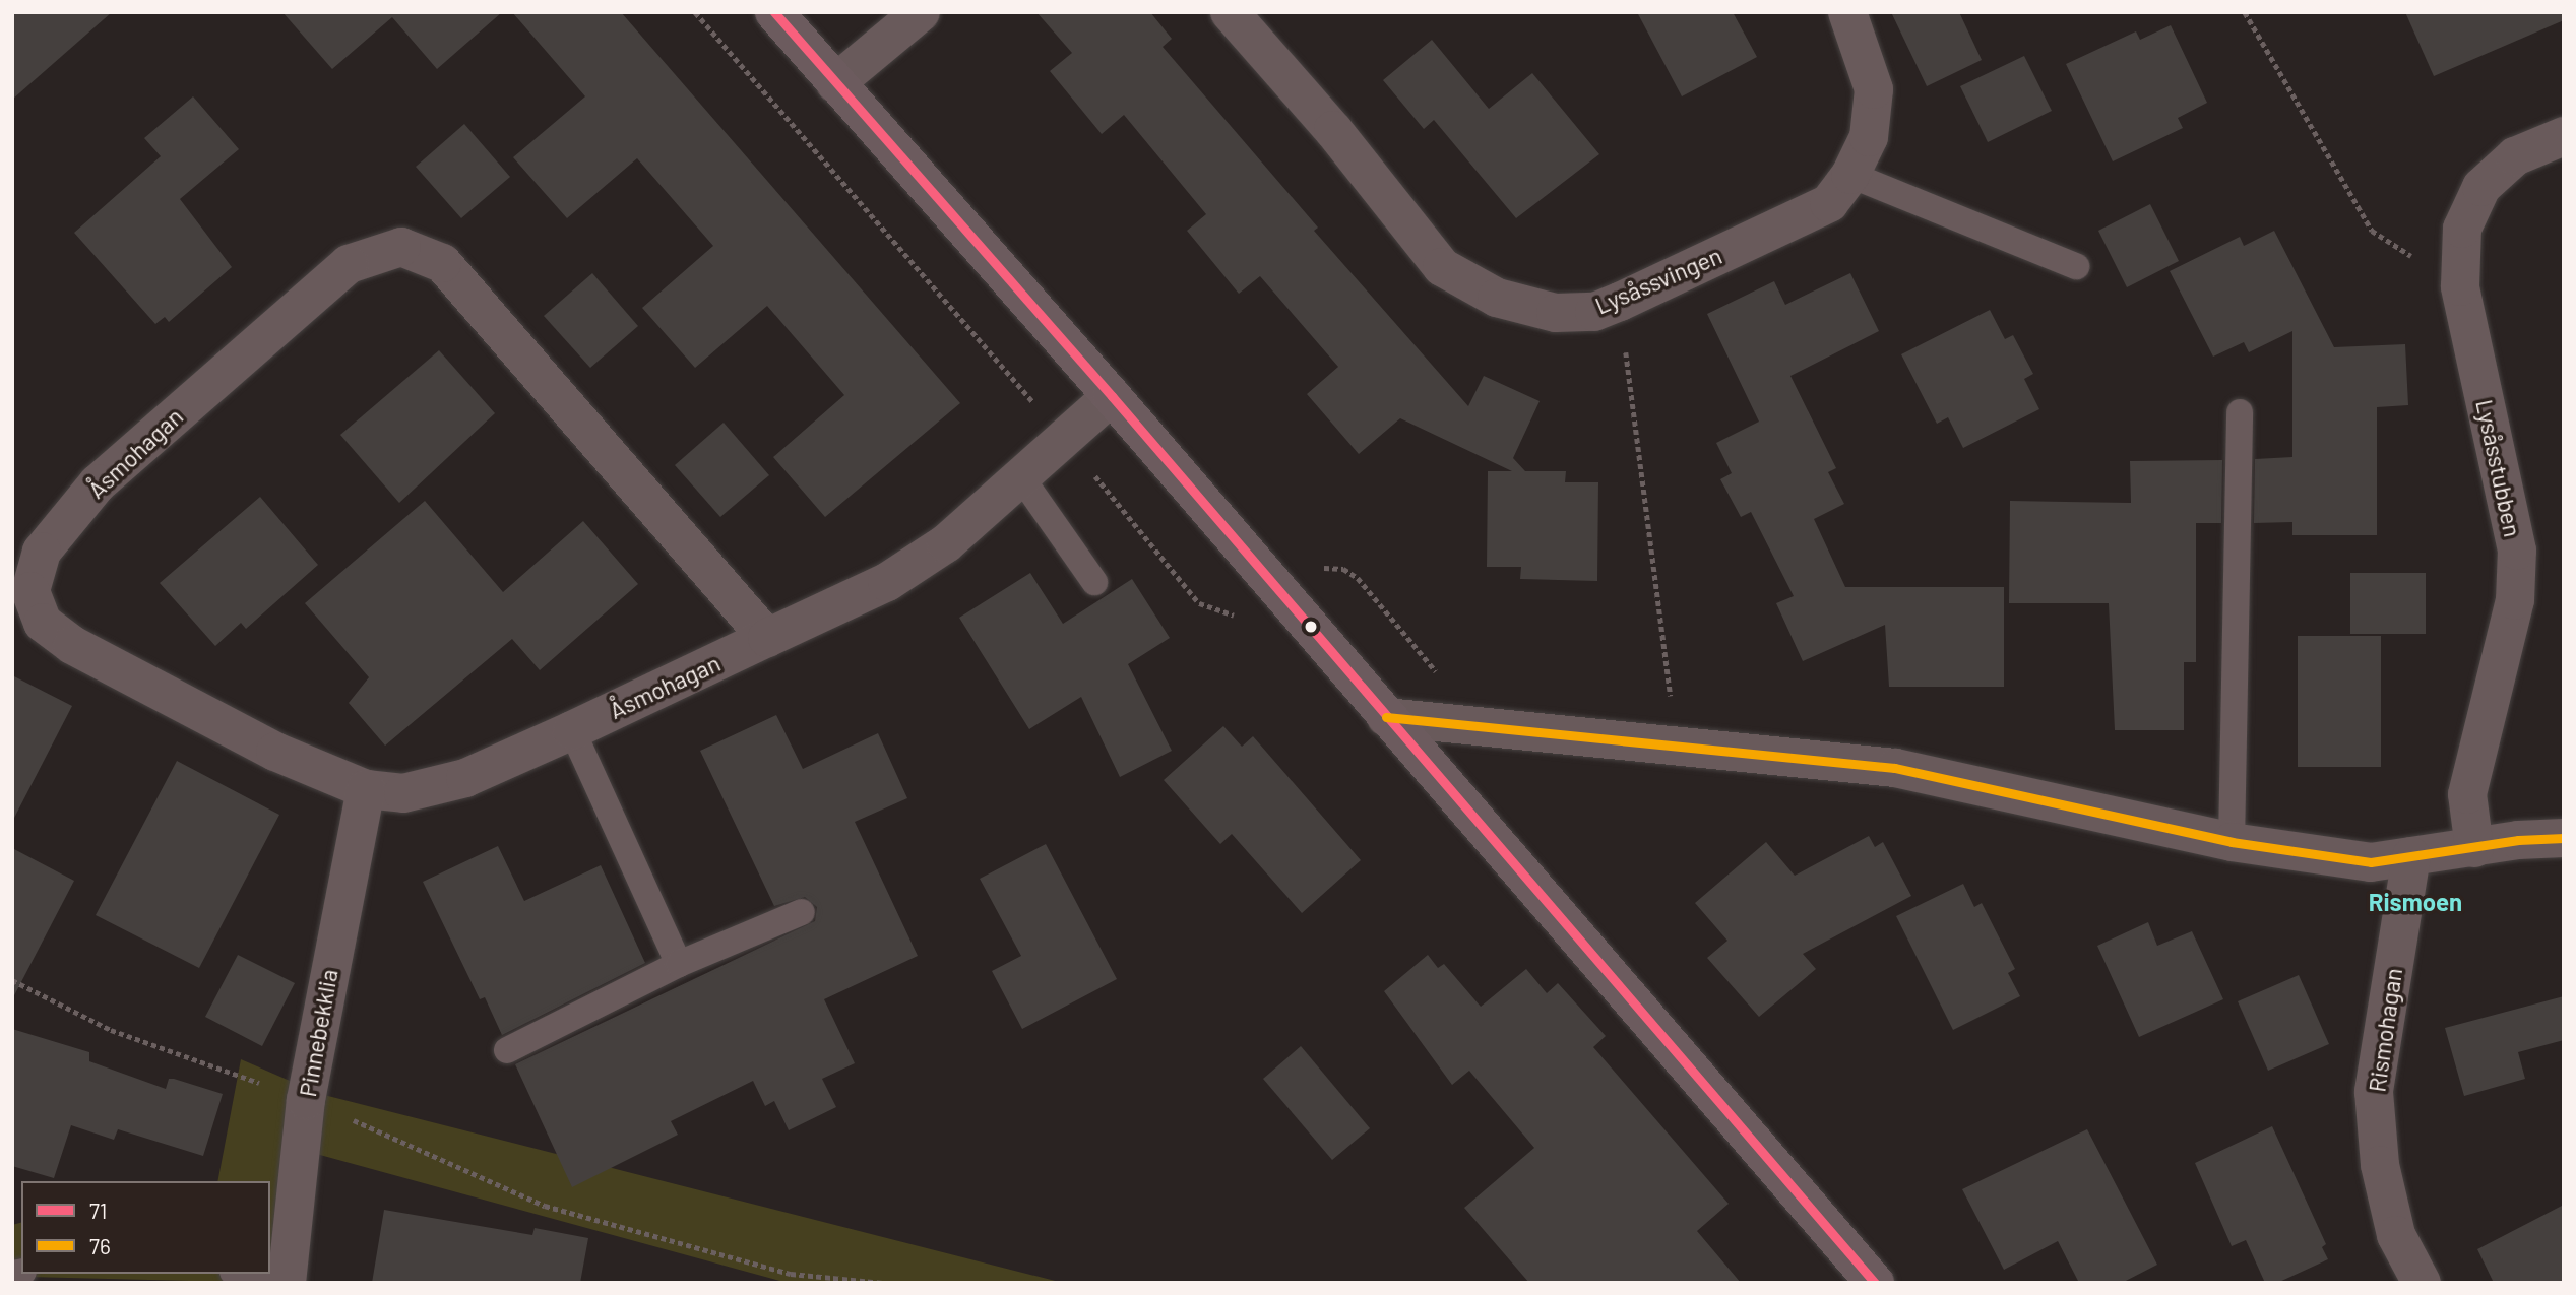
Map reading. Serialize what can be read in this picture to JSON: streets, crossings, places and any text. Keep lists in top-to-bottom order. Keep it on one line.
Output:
{"streets":{"street":["Lysåssvingen","Åsmohagan","Lysåsstubben","Rismohagan","Pinnebekklia"]},"crossings":[["Åsmohagan","Pinnebekklia"]],"districts":["Rismoen"],"lines":["transit line 71","transit line 76"],"legend":["71","76"]}
